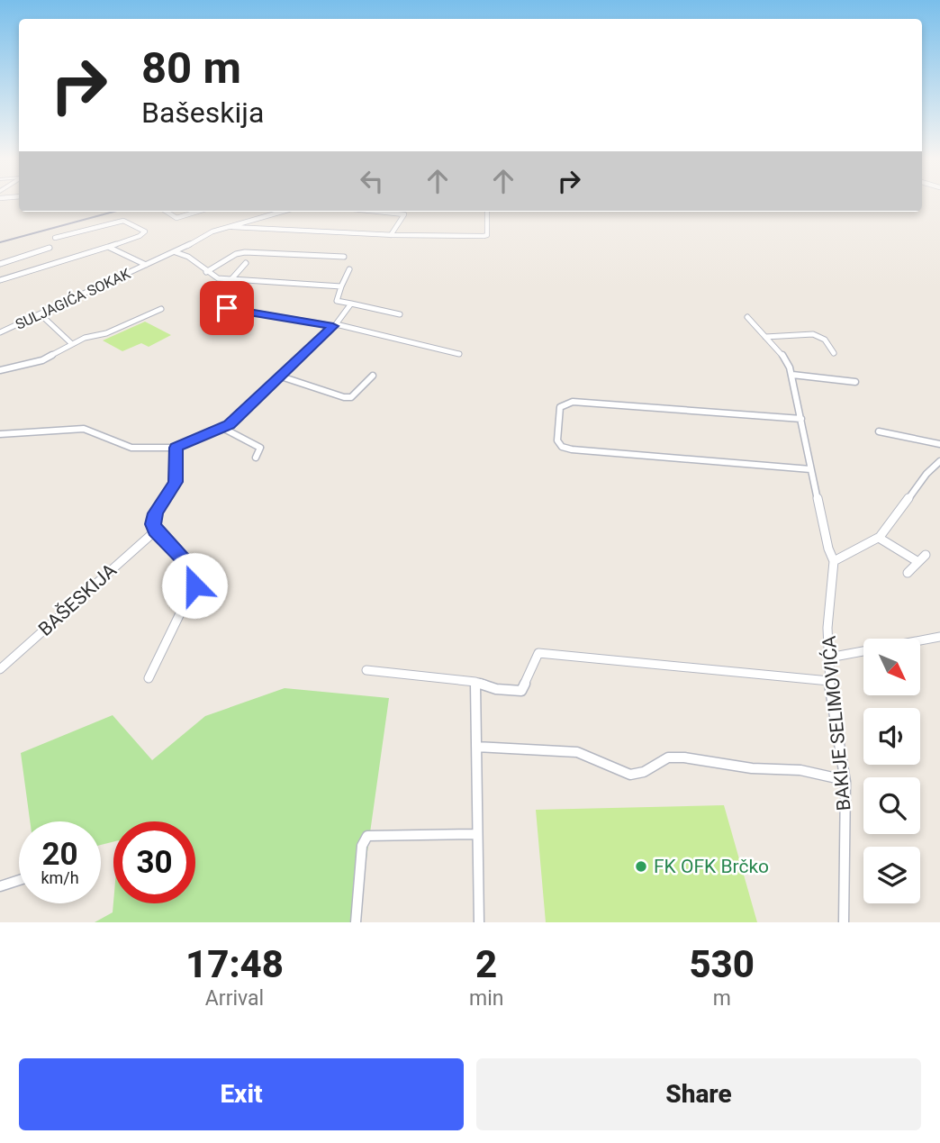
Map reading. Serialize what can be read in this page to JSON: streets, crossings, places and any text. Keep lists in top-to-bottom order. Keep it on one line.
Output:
{"streets":{"street":["SULJAGIĆA SOKAK","BAŠESKIJA","BAKIJE SELIMOVIĆA"]},"places":["FK OFK Brčko"],"north":"bottom right","page":{"turn":["80 m","Bašeskija"],"speed":"20 km/h","limit":"30","eta":["17:48","Arrival","2","min","530","m"],"buttons":["Exit","Share"]}}
